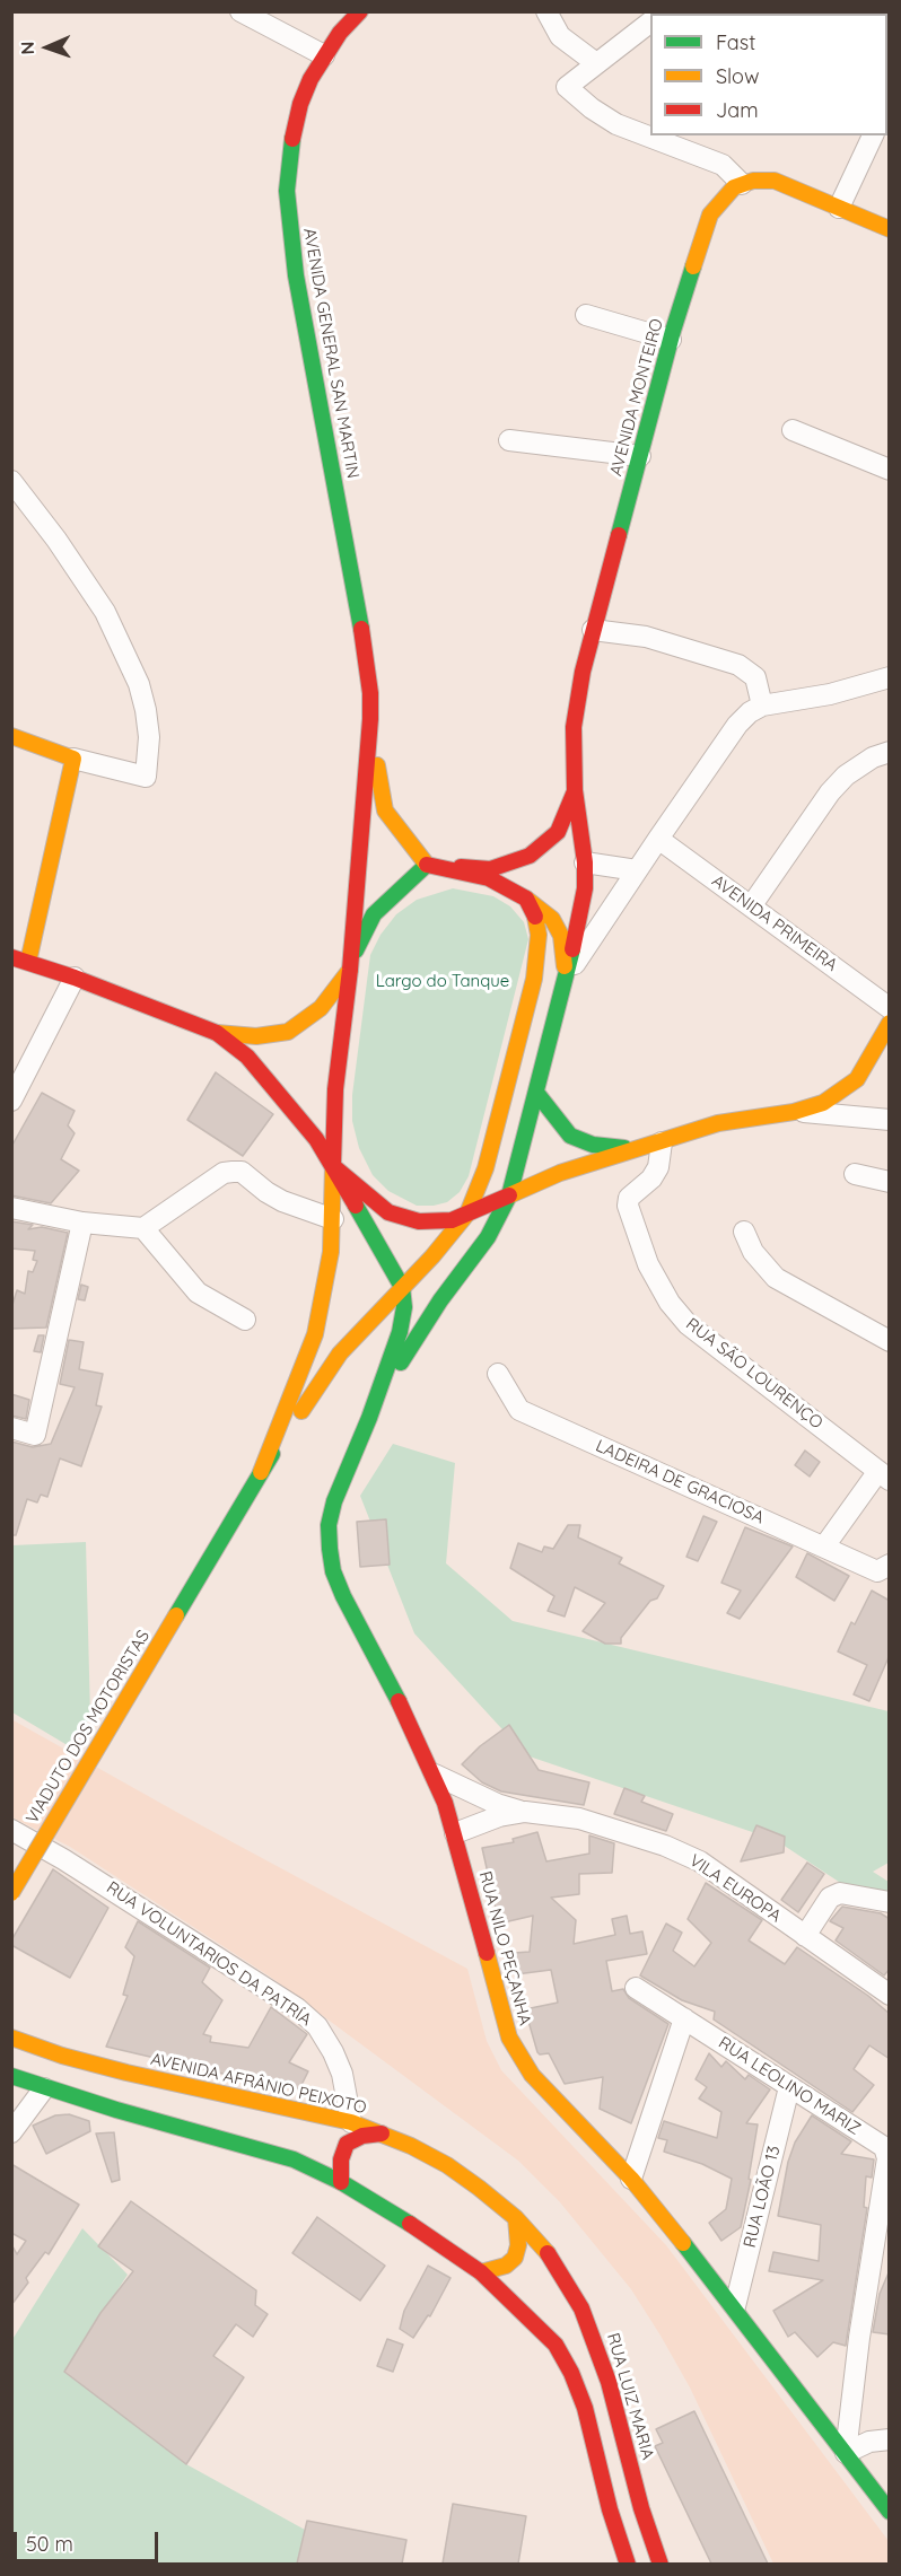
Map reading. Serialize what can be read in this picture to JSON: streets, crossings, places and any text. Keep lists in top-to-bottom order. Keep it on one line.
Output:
{"streets":{"main road":["AVENIDA GENERAL SAN MARTIN","AVENIDA MONTEIRO","VIADUTO DOS MOTORISTAS","RUA NILO PEÇANHA","AVENIDA AFRÂNIO PEIXOTO","RUA LUIZ MARIA"],"street":["AVENIDA PRIMEIRA","RUA SÃO LOURENÇO","LADEIRA DE GRACIOSA","VILA EUROPA","RUA VOLUNTARIOS DA PATRÍA","RUA LEOLINO MARIZ","RUA LOÃO 13"]},"crossings":[["VILA EUROPA","RUA NILO PEÇANHA"],["RUA NILO PEÇANHA","RUA LOÃO 13"],["RUA VOLUNTARIOS DA PATRÍA","AVENIDA AFRÂNIO PEIXOTO"],["AVENIDA AFRÂNIO PEIXOTO","RUA LUIZ MARIA"],["RUA LEOLINO MARIZ","RUA LOÃO 13"]],"parks":["Largo do Tanque"],"legend":["Fast","Slow","Jam"],"scale_bar":"50 m","north":"left"}
